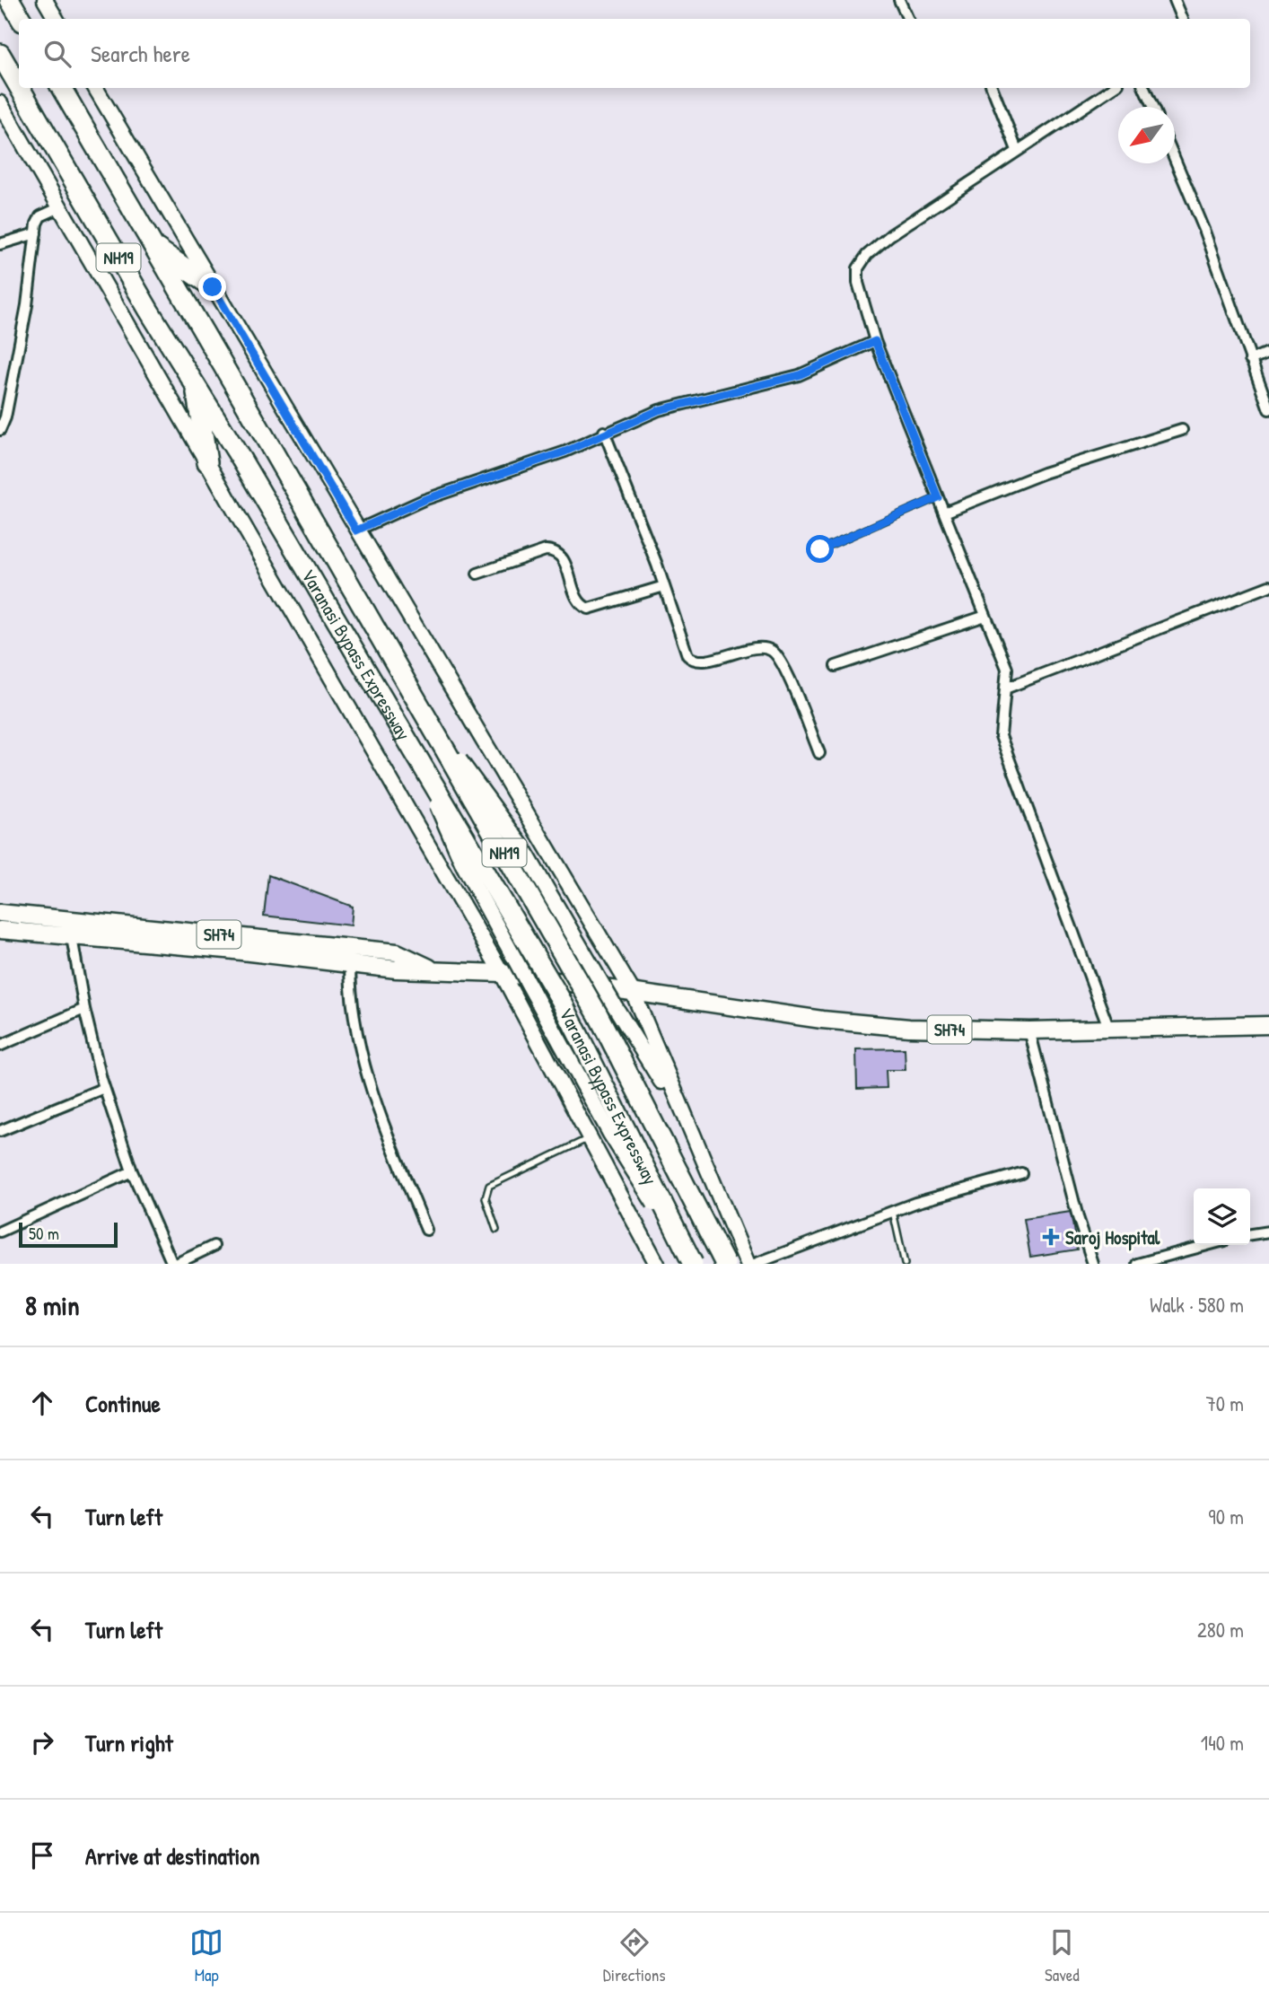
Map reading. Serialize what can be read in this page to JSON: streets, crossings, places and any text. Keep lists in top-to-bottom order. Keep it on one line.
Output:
{"streets":{"highway":["NH19","Varanasi Bypass Expressway"],"main road":["SH74"]},"places":{"health":["Saroj Hospital"]},"scale_bar":"50 m","north":"bottom left","page":{"search":"Search here","scale":"50 m","heading":["8 min","Walk · 580 m"],"list":[["Continue","70 m"],["Turn left","90 m"],["Turn left","280 m"],["Turn right","140 m"],"Arrive at destination"],"nav":["Map","Directions","Saved"]}}
